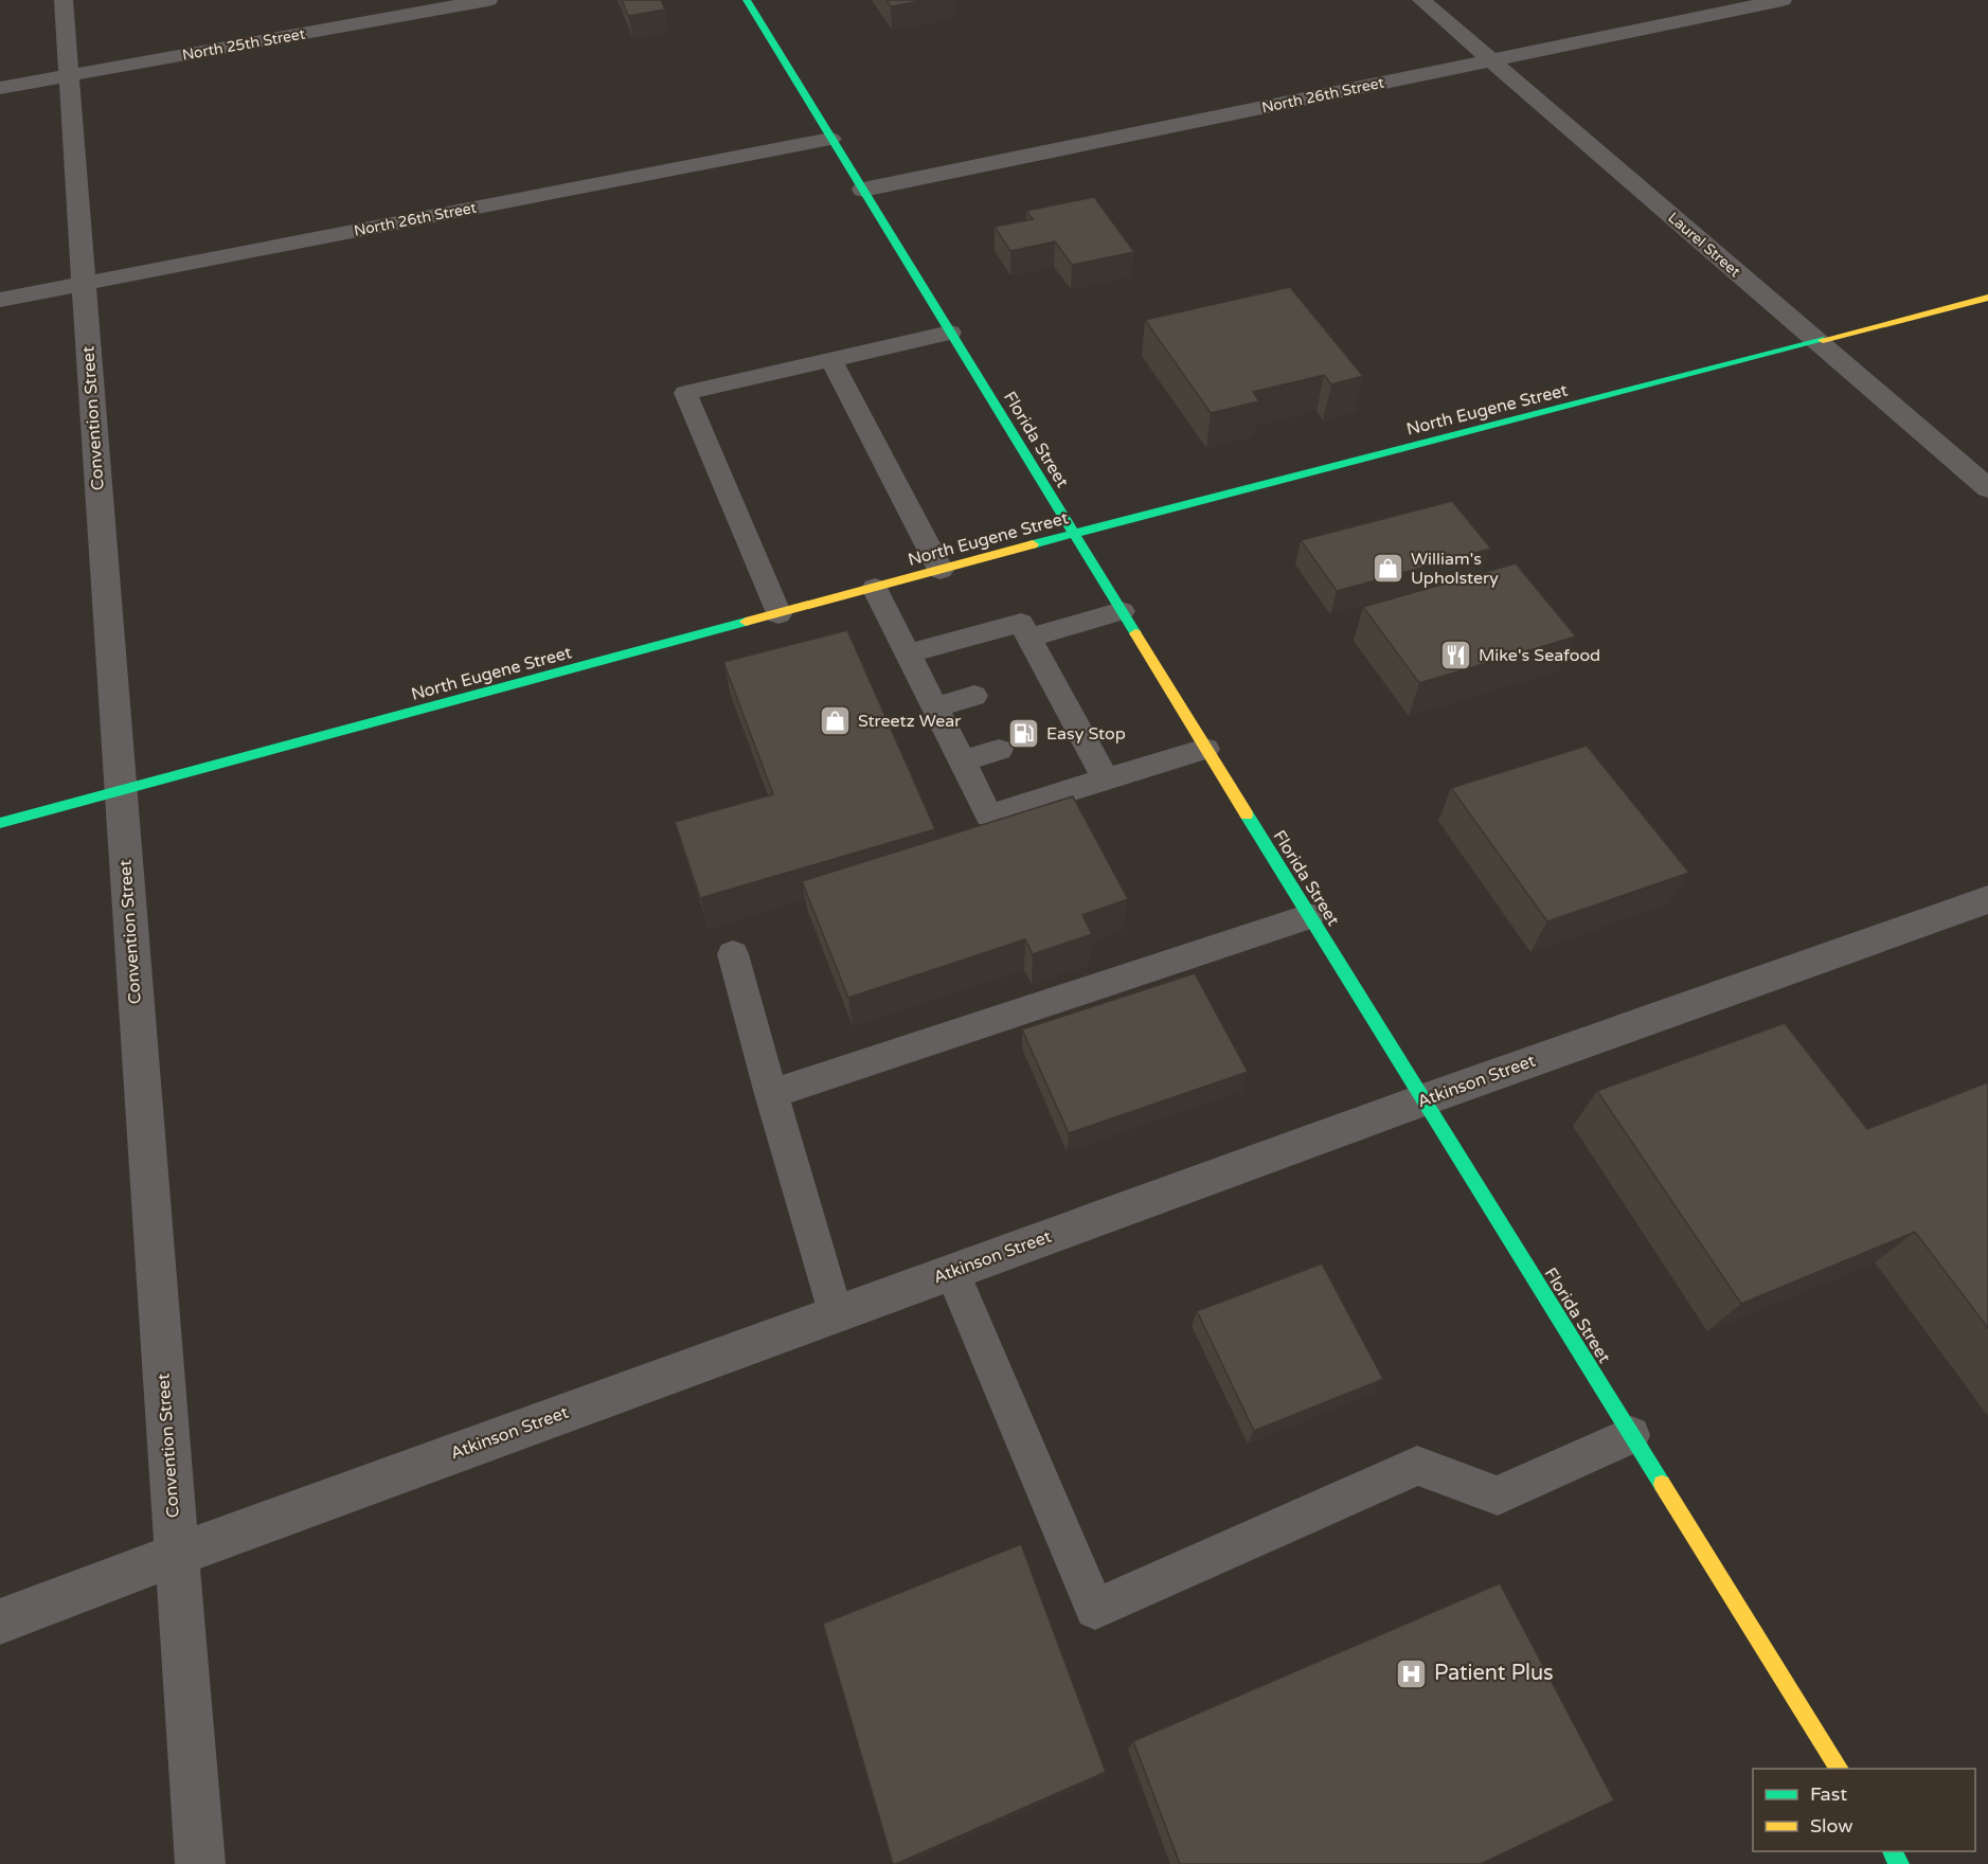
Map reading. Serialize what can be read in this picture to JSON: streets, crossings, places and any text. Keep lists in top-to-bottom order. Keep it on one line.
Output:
{"streets":{"main road":["North Eugene Street","Florida Street"],"street":["North 25th Street","North 26th Street","Laurel Street","Convention Street","Atkinson Street"]},"crossings":[["North 25th Street","Convention Street"],["North 26th Street","Laurel Street"],["North 26th Street","Convention Street"],["North 26th Street","Florida Street"],["Laurel Street","North Eugene Street"],["North Eugene Street","Convention Street"],["North Eugene Street","Florida Street"],["Convention Street","Atkinson Street"],["Florida Street","Atkinson Street"]],"places":{"shop":["William's Upholstery","Streetz Wear"],"restaurant":["Mike's Seafood"],"fuel station":["Easy Stop"],"hospital":["Patient Plus"]},"legend":["Fast","Slow"]}
